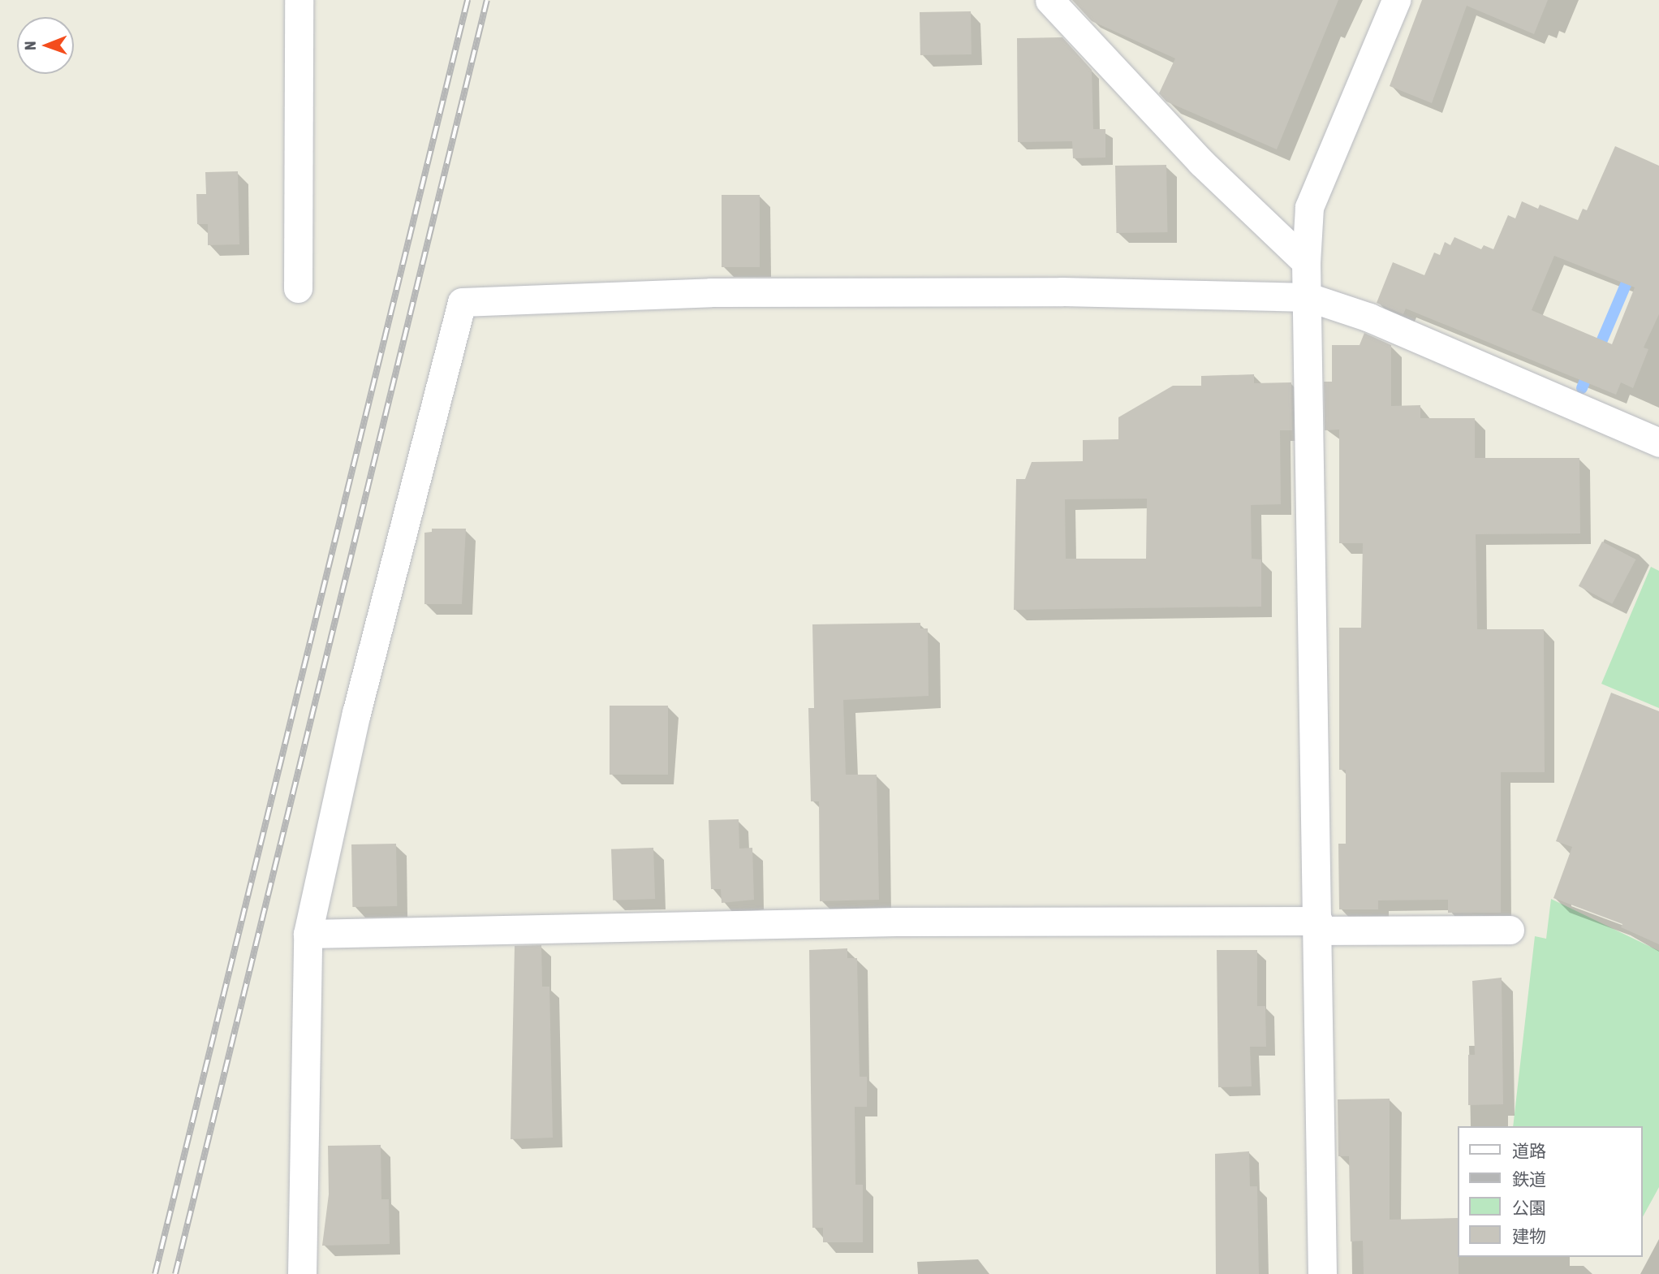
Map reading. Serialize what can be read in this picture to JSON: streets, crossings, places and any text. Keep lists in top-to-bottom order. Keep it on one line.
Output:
{"legend":["道路","鉄道","公園","建物"],"north":"left"}
